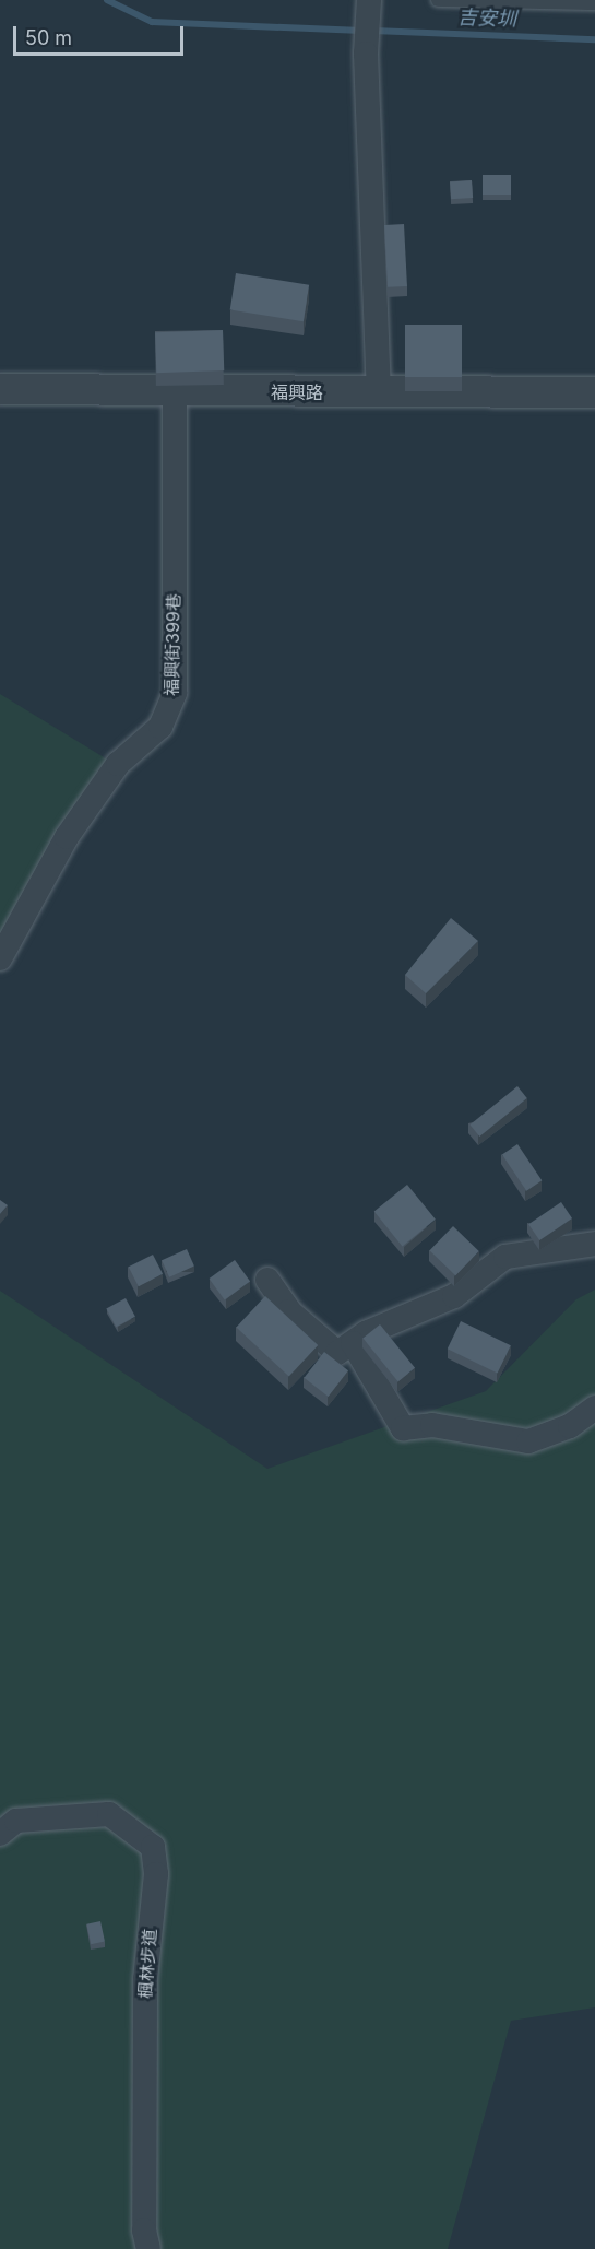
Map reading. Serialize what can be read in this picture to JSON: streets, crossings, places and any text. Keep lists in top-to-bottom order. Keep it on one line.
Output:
{"streets":{"street":["福興路","福興街399巷","楓林步道"]},"crossings":[["福興路","福興街399巷"]],"water":["吉安圳"],"scale_bar":"50 m"}
